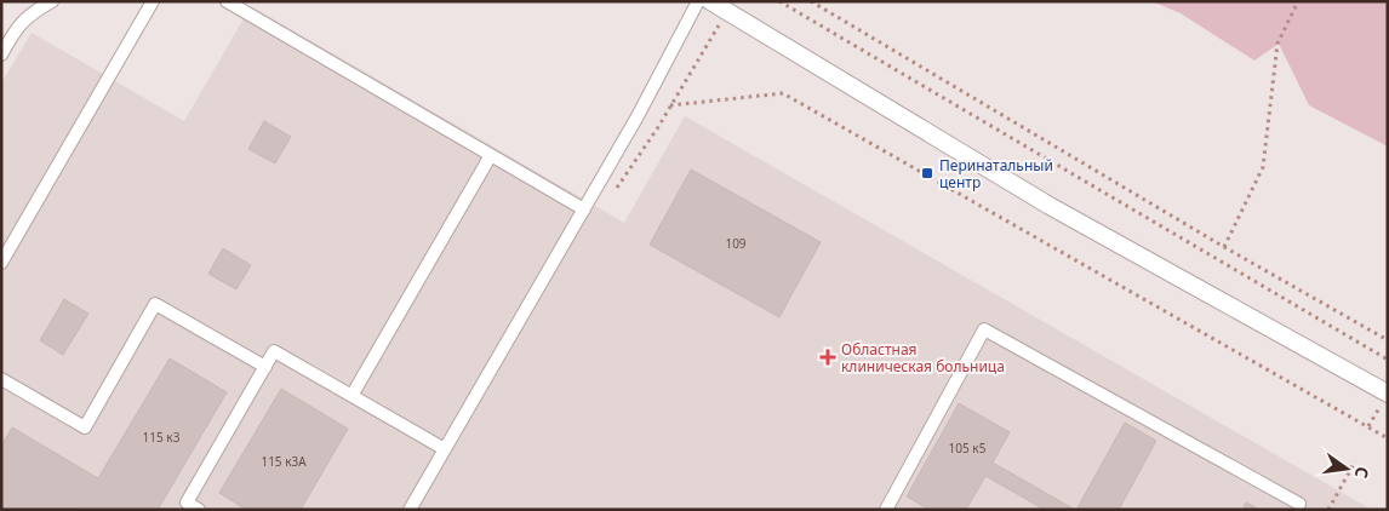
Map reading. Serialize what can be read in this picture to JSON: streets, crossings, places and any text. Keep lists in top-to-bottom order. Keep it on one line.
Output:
{"places":{"transit":["Перинатальный центр"],"health":["Областная клиническая больница"]},"house_numbers":["109","115 к3","105 к5","115 к3А"],"north":"right"}
